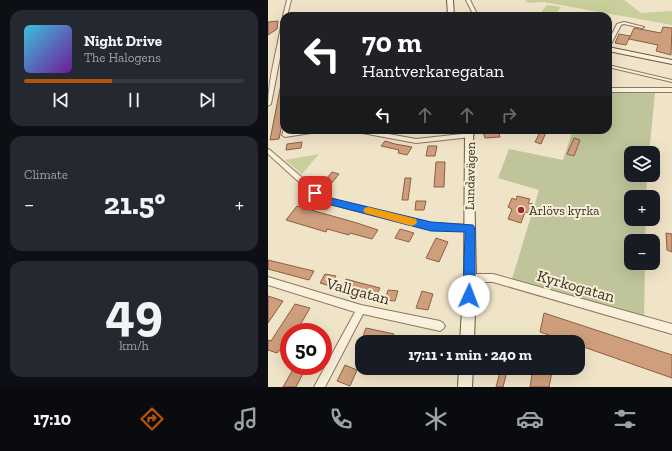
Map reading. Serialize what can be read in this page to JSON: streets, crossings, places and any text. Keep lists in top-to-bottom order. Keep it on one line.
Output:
{"streets":{"main road":["Lundavägen"],"street":["Kyrkogatan","Vallgatan"]},"crossings":[["Lundavägen","Kyrkogatan"]],"places":["Arlövs kyrka"],"page":{"turn":["70 m","Hantverkaregatan"],"song":["Night Drive","The Halogens"],"tile":["Climate",["49","km/h"]],"map_buttons":["+","−"],"heat":["−","21.5°","+"],"limit":"50","trip":"17:11 · 1 min · 240 m","tabs":"17:10"}}
